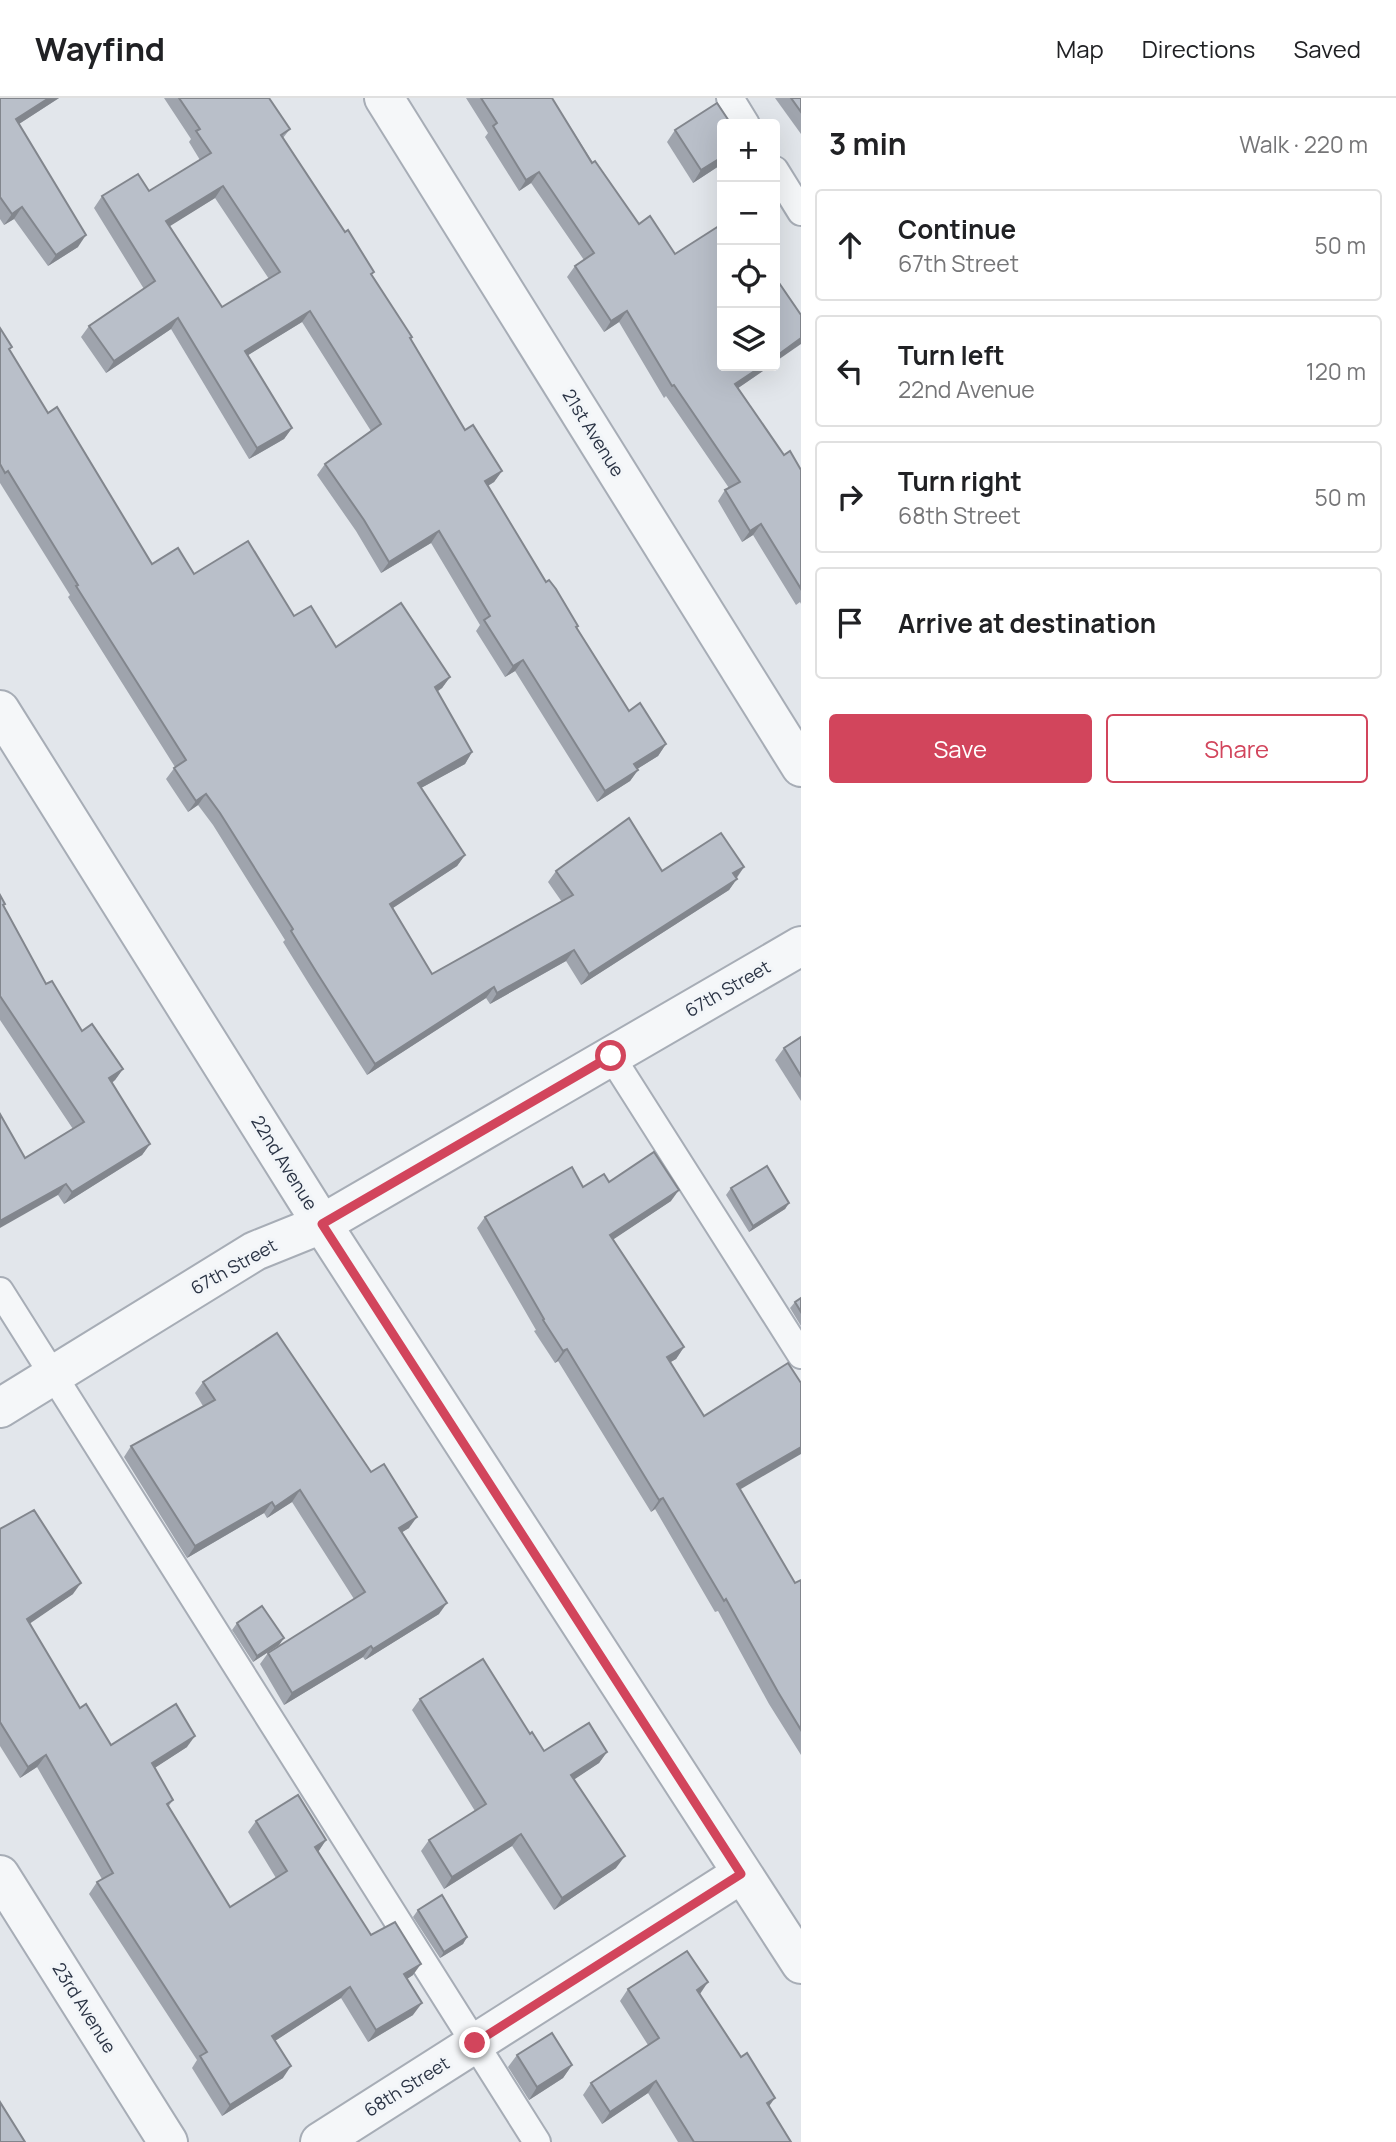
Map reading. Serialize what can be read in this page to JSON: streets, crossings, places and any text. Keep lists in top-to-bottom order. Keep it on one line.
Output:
{"streets":{"street":["21st Avenue","67th Street","22nd Avenue","23rd Avenue","68th Street"]},"crossings":[["67th Street","22nd Avenue"],["22nd Avenue","68th Street"]],"page":{"header":"Wayfind","nav":["Map","Directions","Saved"],"heading":["3 min","Walk · 220 m"],"map_buttons":["+","−"],"list":[["Continue","67th Street","50 m"],["Turn left","22nd Avenue","120 m"],["Turn right","68th Street","50 m"],"Arrive at destination"],"buttons":["Save","Share"]}}
